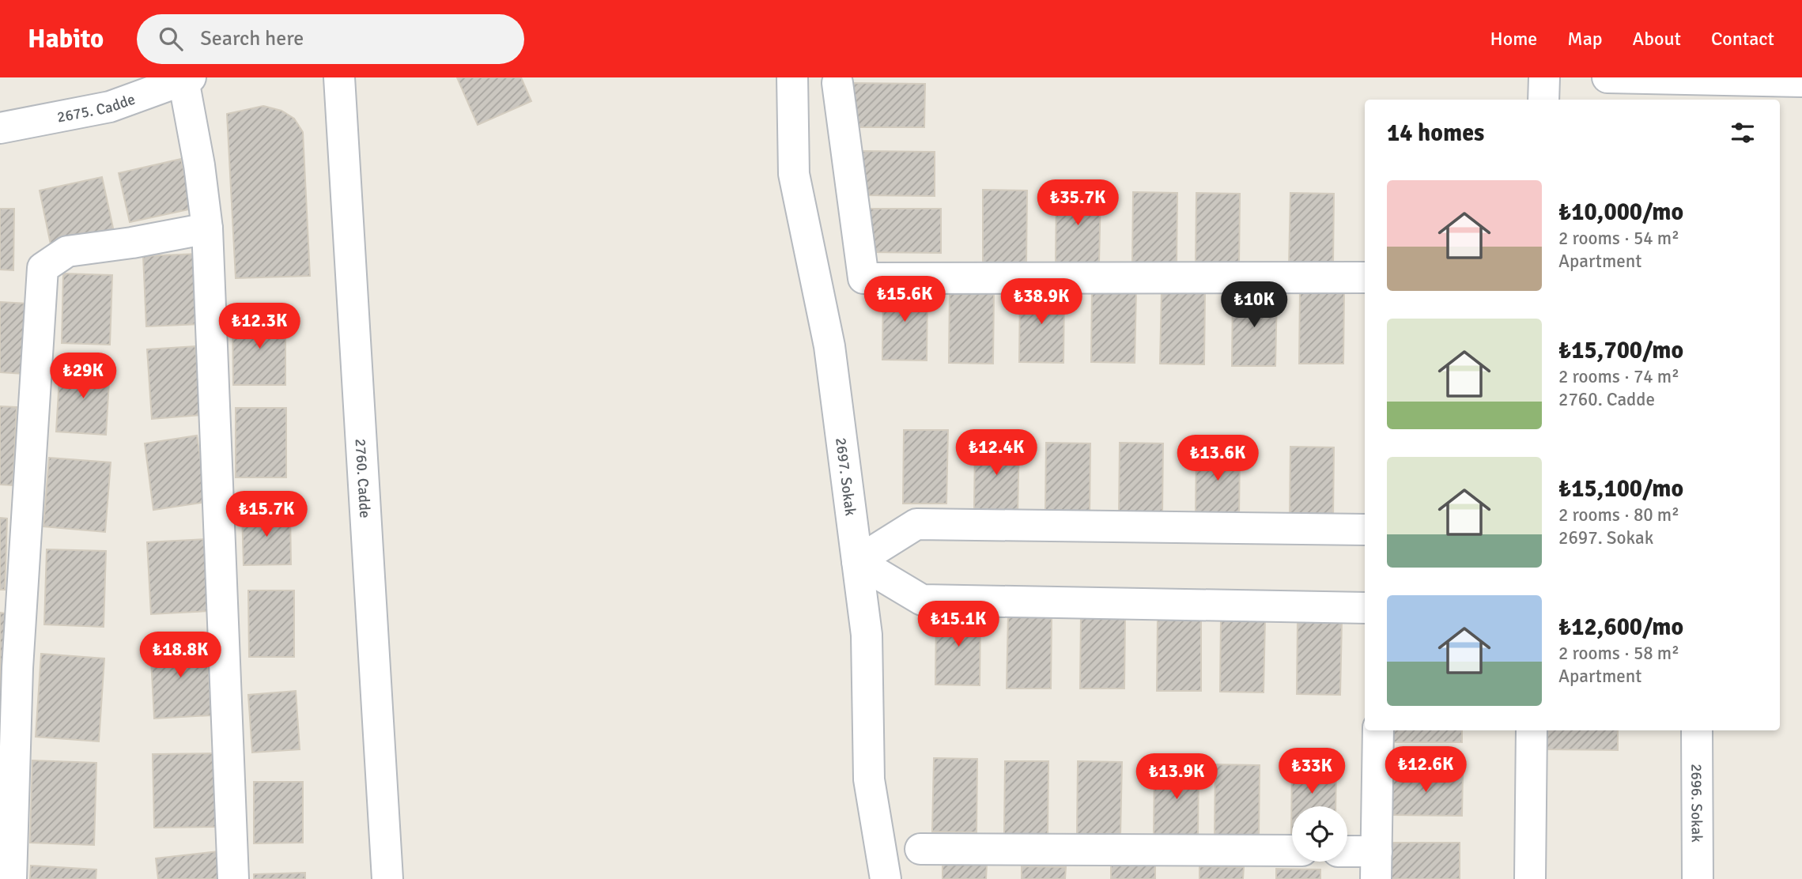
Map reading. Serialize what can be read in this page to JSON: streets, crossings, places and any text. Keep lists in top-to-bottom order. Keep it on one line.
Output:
{"streets":{"street":["2675. Cadde","2697. Sokak","2760. Cadde","2696. Sokak"]},"page":{"header":"Habito","search":"Search here","nav":["Home","Map","About","Contact"],"heading":"14 homes","list":[{"name":"₺10,000/mo","note":"2 rooms · 54 m² · Apartment"},{"name":"₺15,700/mo","note":"2 rooms · 74 m² · 2760. Cadde"},{"name":"₺15,100/mo","note":"2 rooms · 80 m² · 2697. Sokak"},{"name":"₺12,600/mo","note":"2 rooms · 58 m² · Apartment"}],"price":["₺35.7K","₺15.6K","₺38.9K","₺10K","₺12.3K","₺29K","₺12.4K","₺13.6K","₺15.7K","₺15.1K","₺18.8K","₺12.6K","₺33K","₺13.9K"]}}
